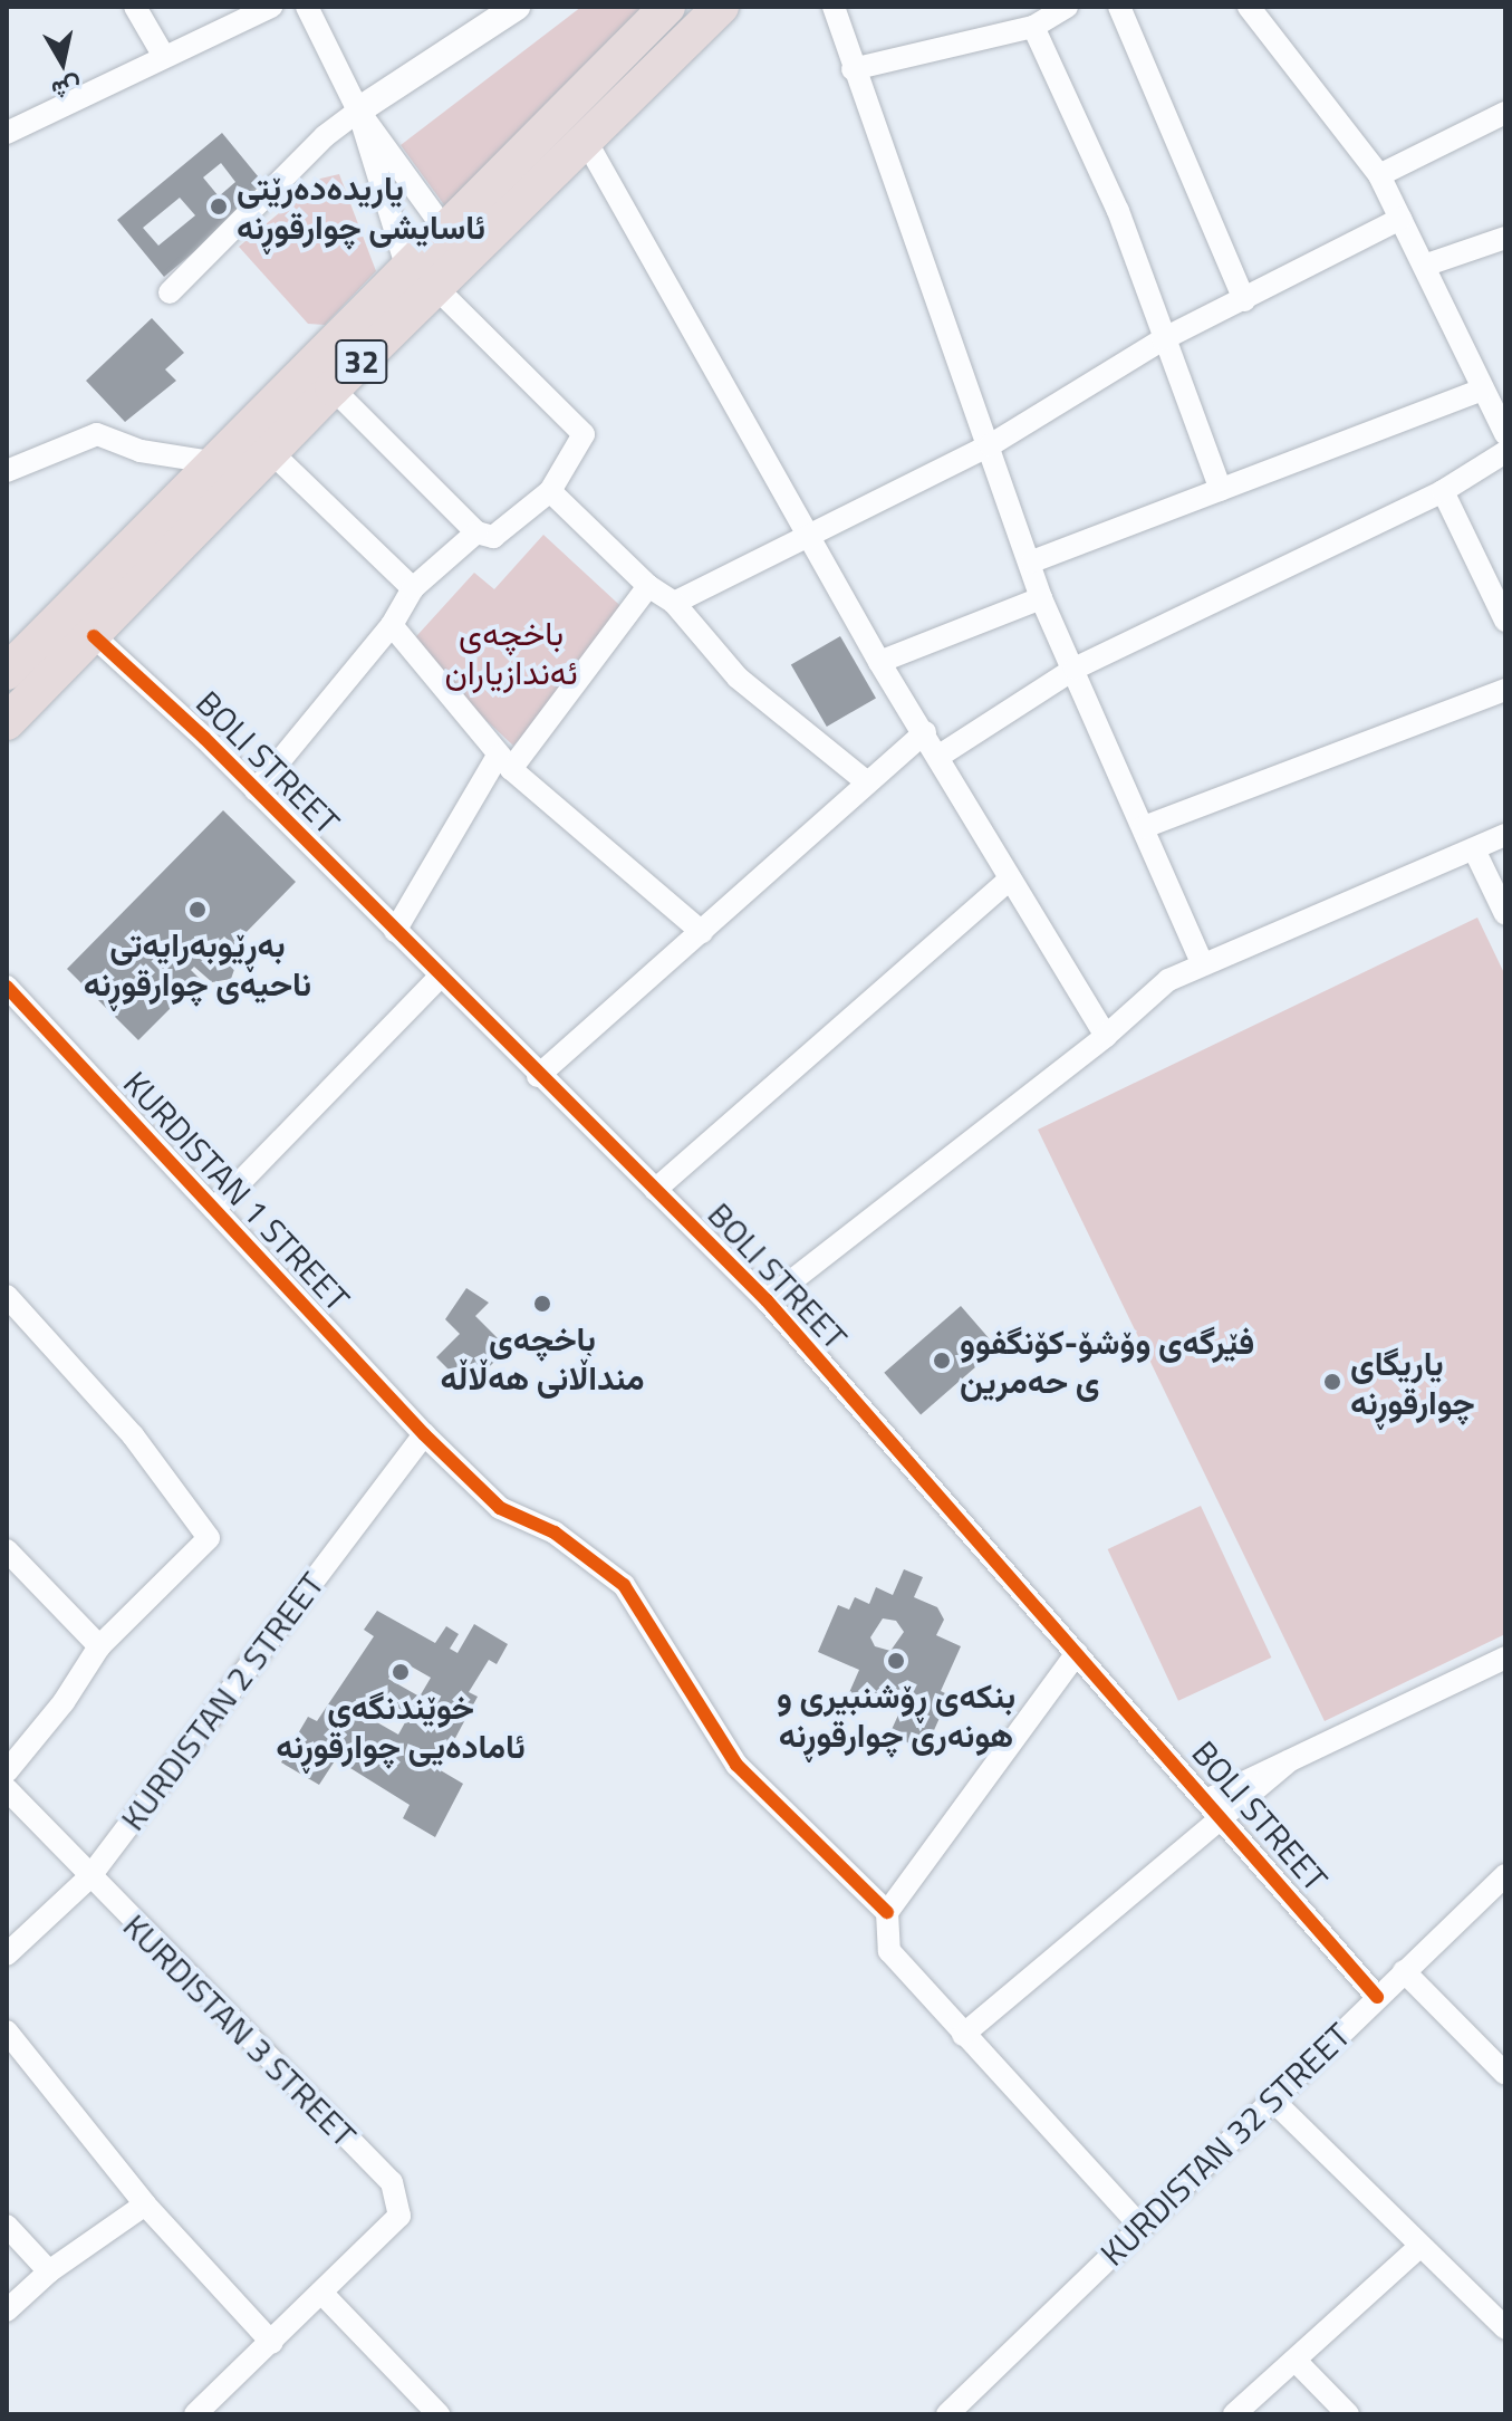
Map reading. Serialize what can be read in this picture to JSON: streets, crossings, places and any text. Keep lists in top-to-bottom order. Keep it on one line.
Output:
{"streets":{"highway":["32"],"street":["BOLI STREET","KURDISTAN 1 STREET","KURDISTAN 2 STREET","KURDISTAN 3 STREET","KURDISTAN 32 STREET"]},"crossings":[["32","BOLI STREET"],["BOLI STREET","KURDISTAN 32 STREET"],["KURDISTAN 1 STREET","KURDISTAN 2 STREET"],["KURDISTAN 2 STREET","KURDISTAN 3 STREET"]],"parks":["باخچەی ئەندازیاران"],"places":["یاریدەدەرێتی ئاسایشی چوارقوڕنە","بەڕێوبەرایەتی ناحیەی چوارقوڕنە","باخچەی منداڵانی هەڵاڵە","فێرگەی وۆشۆ-کۆنگفوو ی حەمرین","یاریگای چوارقوڕنە","بنکەی ڕۆشنبیری و هونەری چوارقوڕنە","خوێندنگەی ئامادەیی چوارقوڕنە"],"north":"bottom"}
